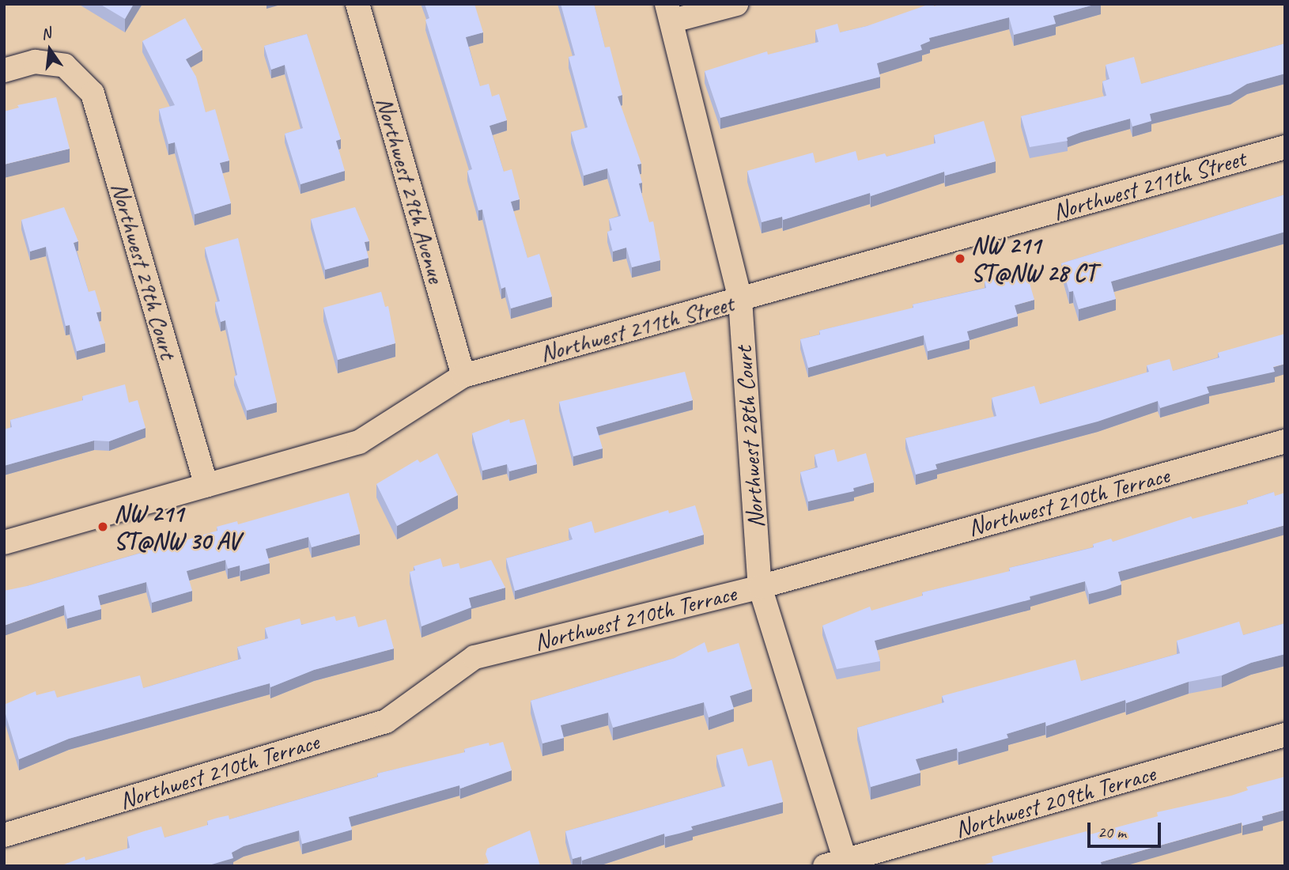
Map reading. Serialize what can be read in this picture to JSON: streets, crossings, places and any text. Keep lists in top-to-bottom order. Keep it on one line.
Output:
{"streets":{"street":["Northwest 211th Street","Northwest 29th Avenue","Northwest 29th Court","Northwest 28th Court","Northwest 210th Terrace","Northwest 209th Terrace"]},"crossings":[["Northwest 211th Street","Northwest 29th Avenue"],["Northwest 211th Street","Northwest 29th Court"],["Northwest 211th Street","Northwest 28th Court"],["Northwest 28th Court","Northwest 210th Terrace"],["Northwest 28th Court","Northwest 209th Terrace"]],"places":["NW 211 ST@NW 28 CT","NW 211 ST@NW 30 AV"],"scale_bar":"20 m","north":"top"}
